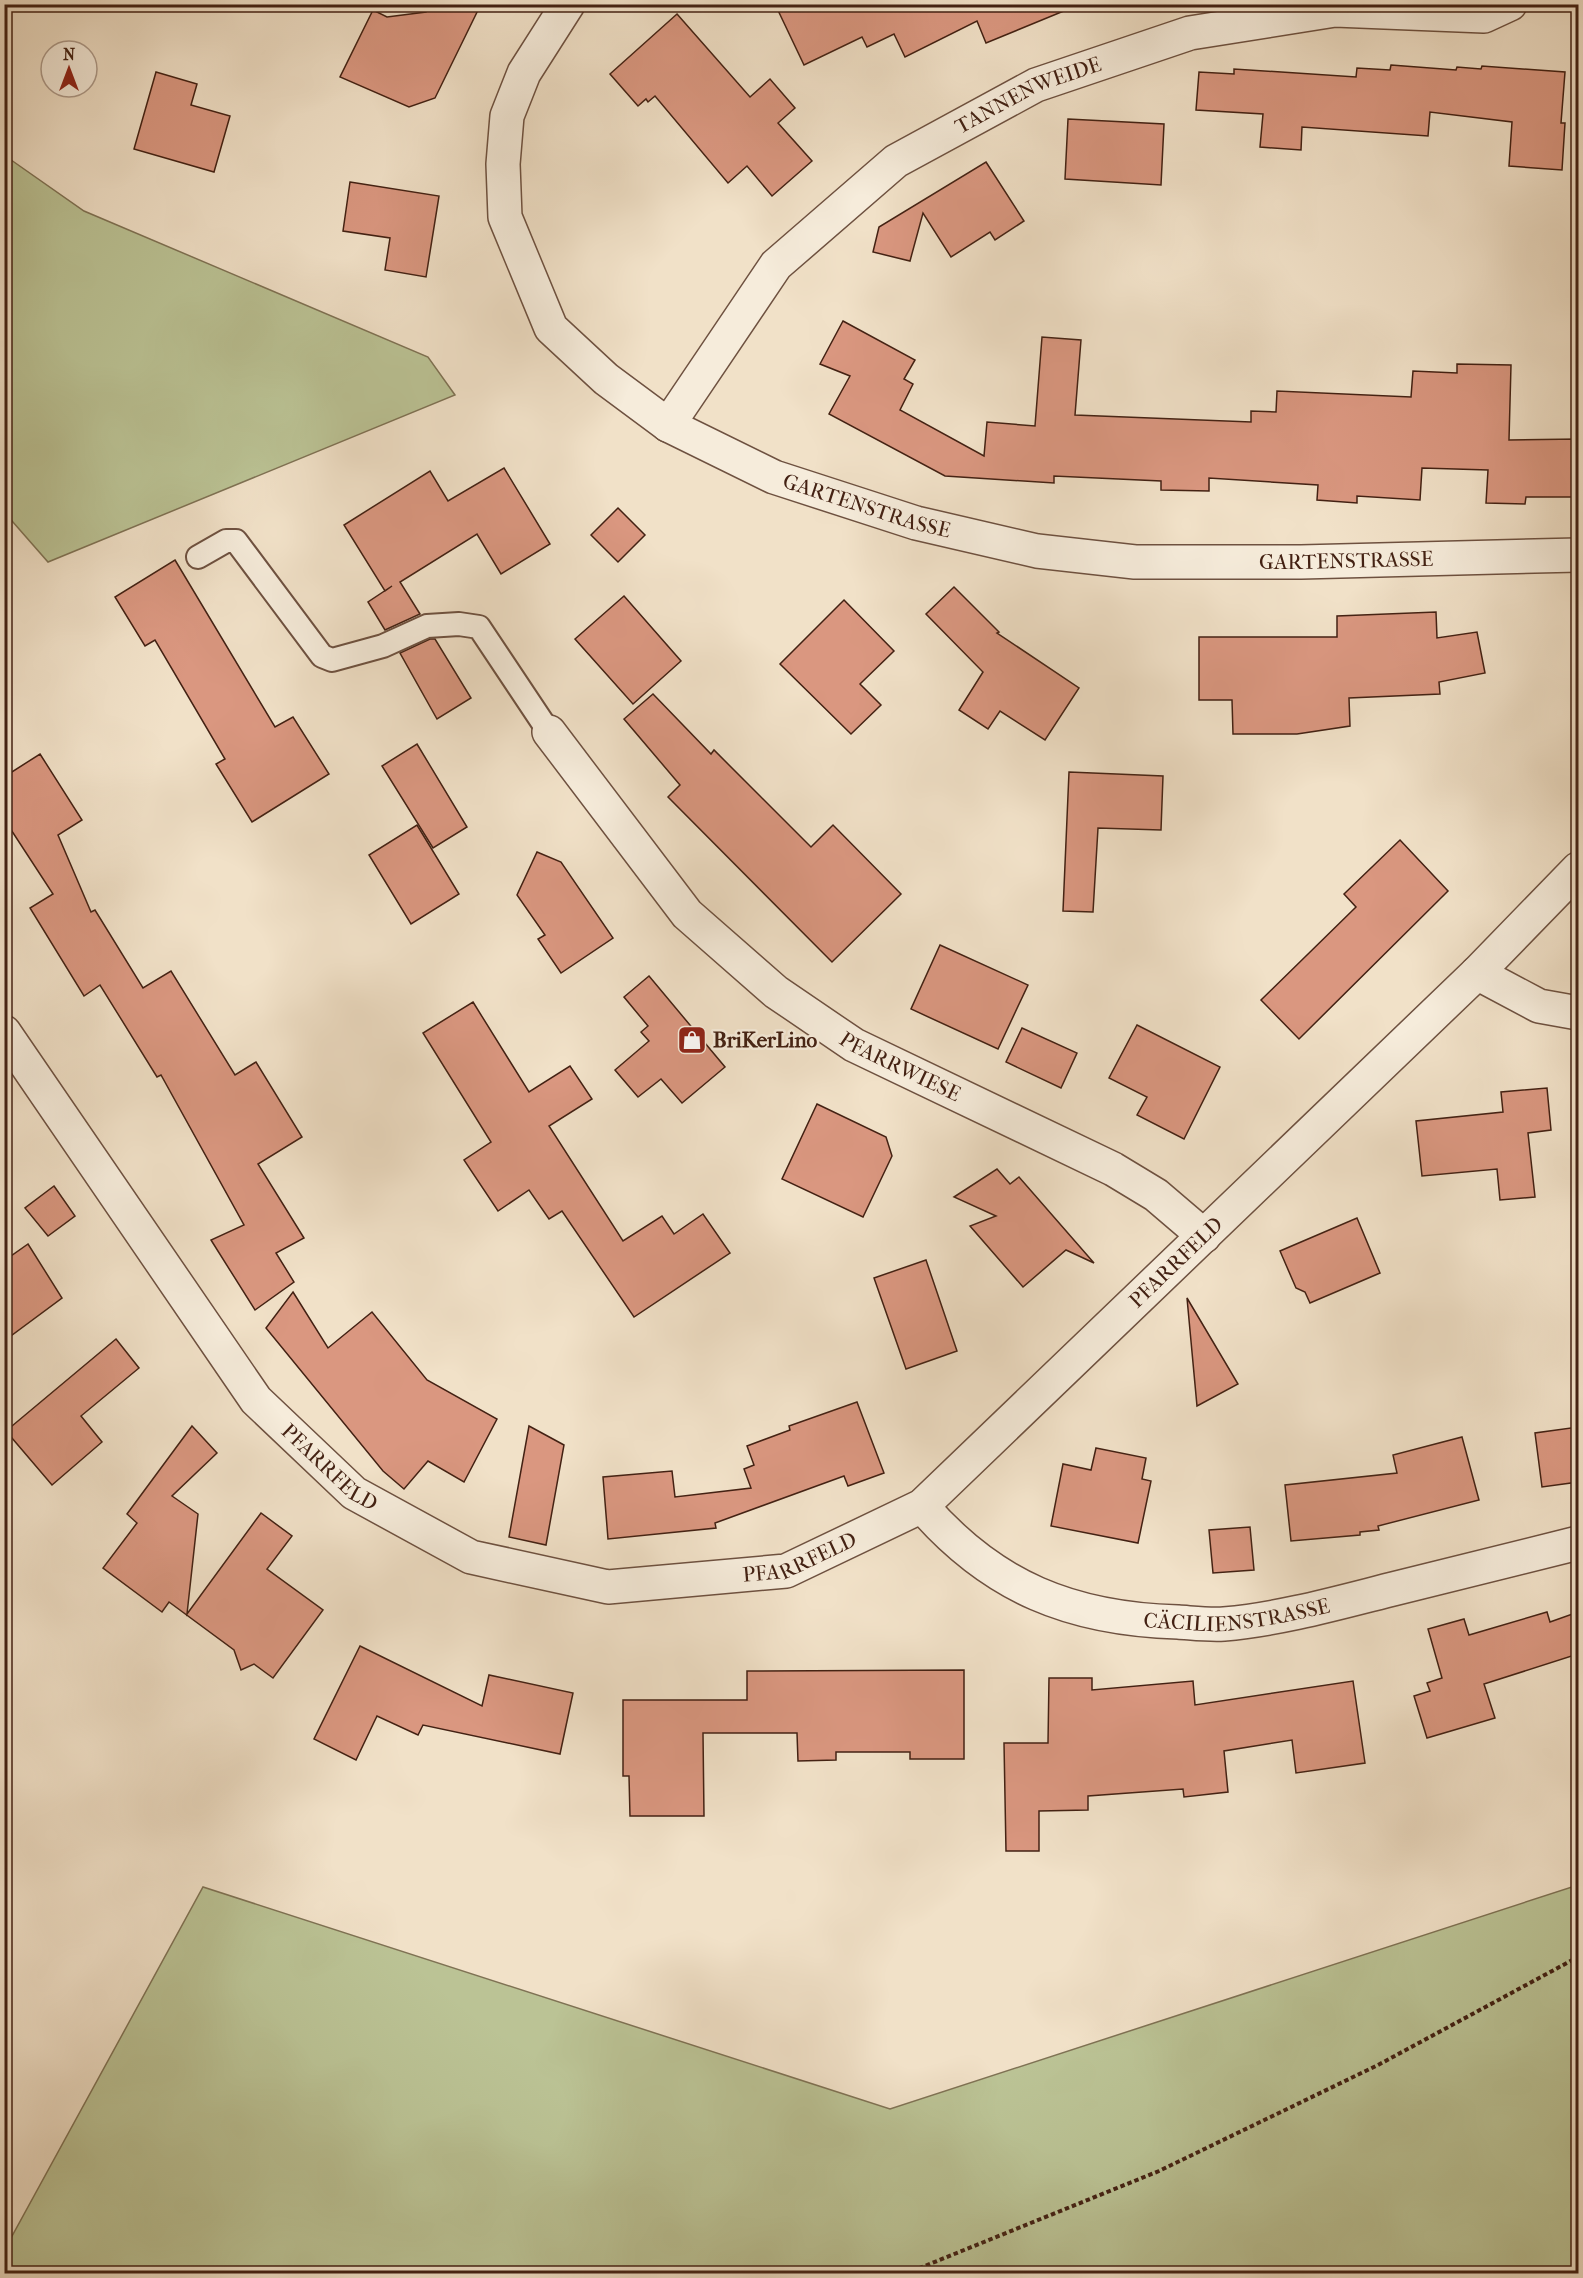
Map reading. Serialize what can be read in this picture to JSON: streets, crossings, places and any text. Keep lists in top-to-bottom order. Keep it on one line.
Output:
{"streets":{"street":["TANNENWEIDE","GARTENSTRASSE","PFARRWIESE","PFARRFELD","CÄCILIENSTRASSE"]},"crossings":[["TANNENWEIDE","GARTENSTRASSE"],["PFARRWIESE","PFARRFELD"],["PFARRFELD","CÄCILIENSTRASSE"]],"places":{"shop":["BriKerLino"]},"north":"top"}
